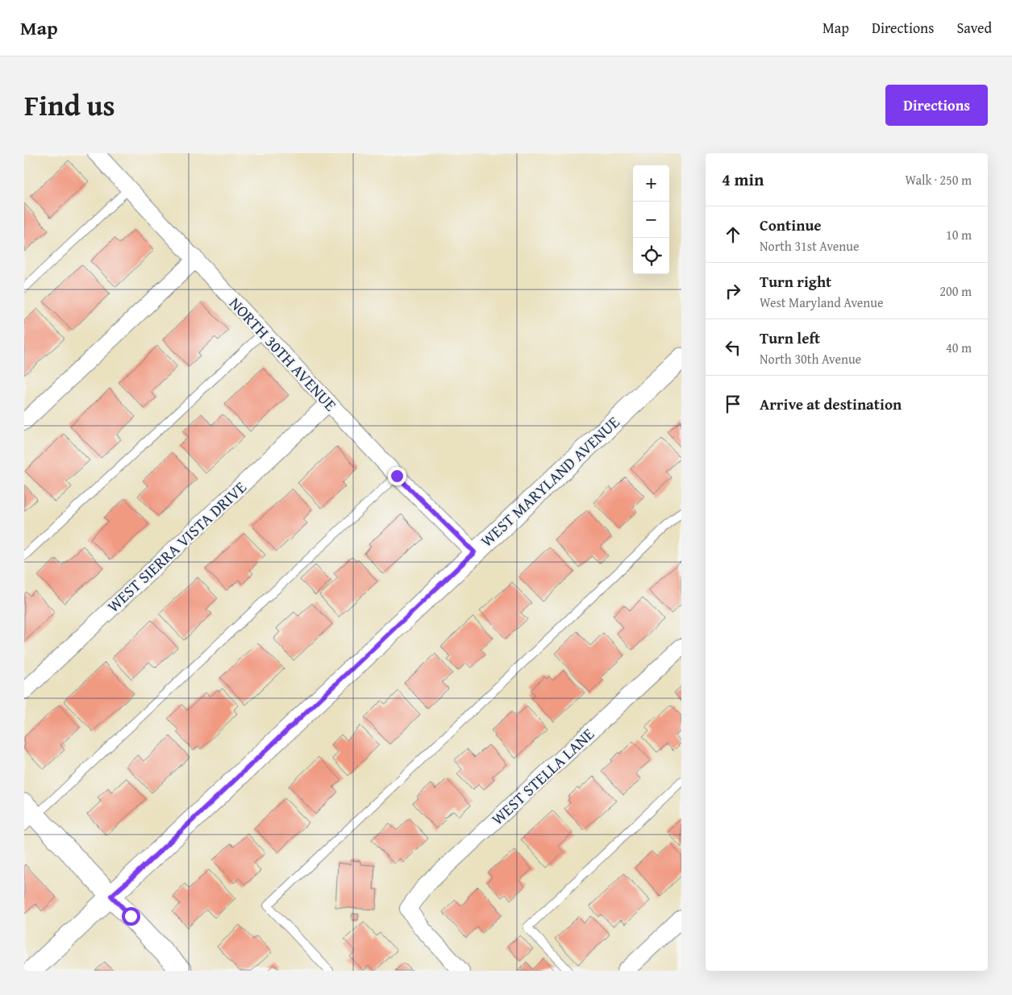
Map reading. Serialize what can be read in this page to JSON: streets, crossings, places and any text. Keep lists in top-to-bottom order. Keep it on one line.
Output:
{"streets":{"street":["NORTH 30TH AVENUE","WEST MARYLAND AVENUE","WEST SIERRA VISTA DRIVE","WEST STELLA LANE"]},"crossings":[["NORTH 30TH AVENUE","WEST MARYLAND AVENUE"],["NORTH 30TH AVENUE","WEST SIERRA VISTA DRIVE"]],"page":{"header":"Map","nav":["Map","Directions","Saved"],"title":"Find us","buttons":"Directions","heading":["4 min","Walk · 250 m"],"map_buttons":["+","−"],"list":[["Continue","North 31st Avenue","10 m"],["Turn right","West Maryland Avenue","200 m"],["Turn left","North 30th Avenue","40 m"],"Arrive at destination"]}}
